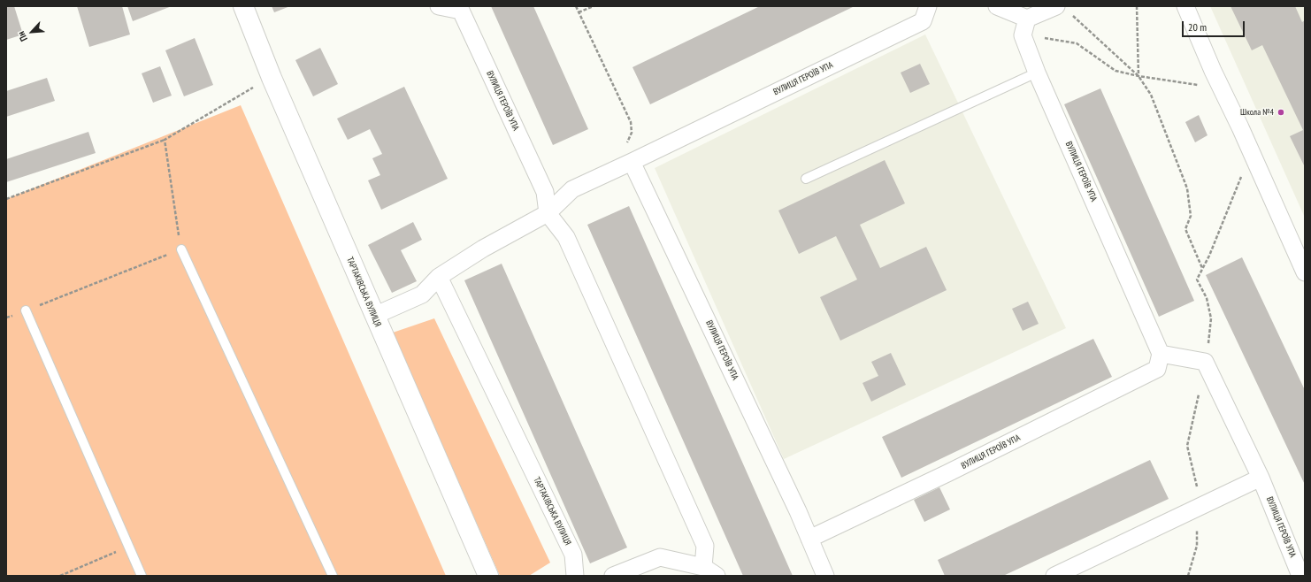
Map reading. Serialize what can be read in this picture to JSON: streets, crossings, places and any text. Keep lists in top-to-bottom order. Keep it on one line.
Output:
{"streets":{"street":["ВУЛИЦЯ ГЕРОЇВ УПА","ТАРТАКІВСЬКА ВУЛИЦЯ"]},"crossings":[["ВУЛИЦЯ ГЕРОЇВ УПА","ТАРТАКІВСЬКА ВУЛИЦЯ"]],"places":["Школа №4"],"scale_bar":"20 m","north":"bottom left"}
